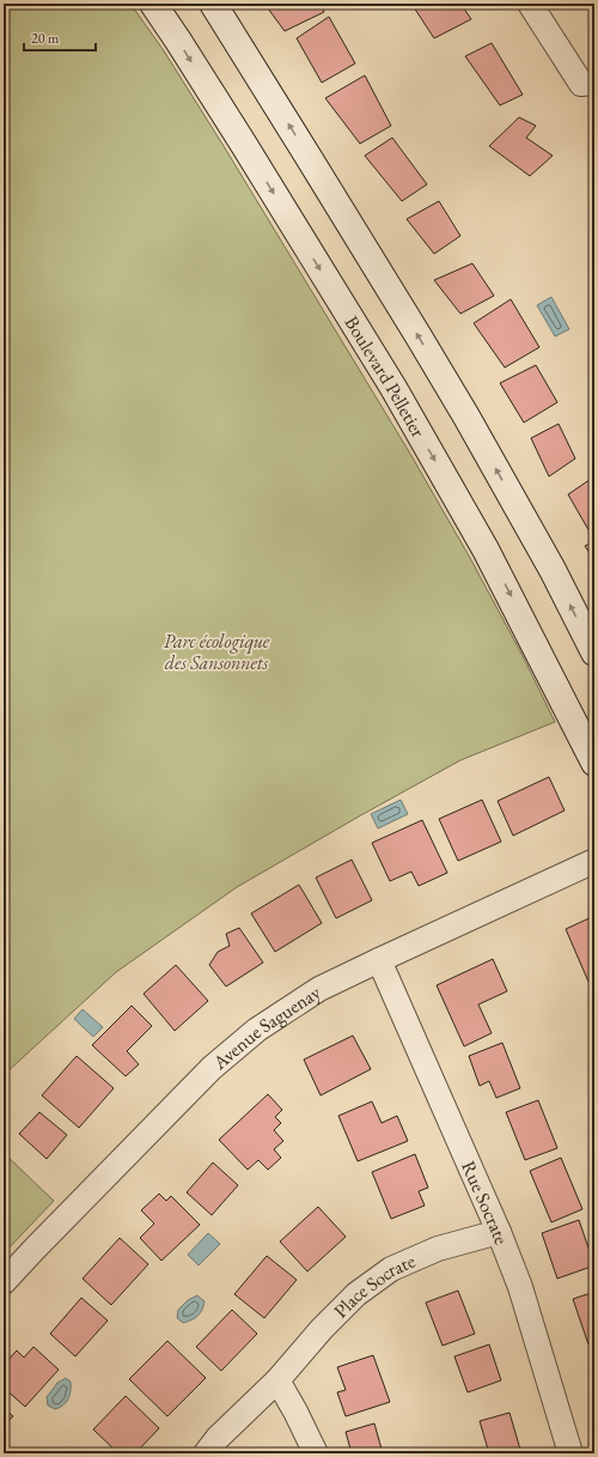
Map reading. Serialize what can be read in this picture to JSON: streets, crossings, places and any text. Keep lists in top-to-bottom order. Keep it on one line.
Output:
{"streets":{"street":["Boulevard Pelletier","Avenue Saguenay","Rue Socrate","Place Socrate"]},"crossings":[["Avenue Saguenay","Rue Socrate"],["Rue Socrate","Place Socrate"]],"parks":["Parc écologique des Sansonnets"],"scale_bar":"20 m"}
